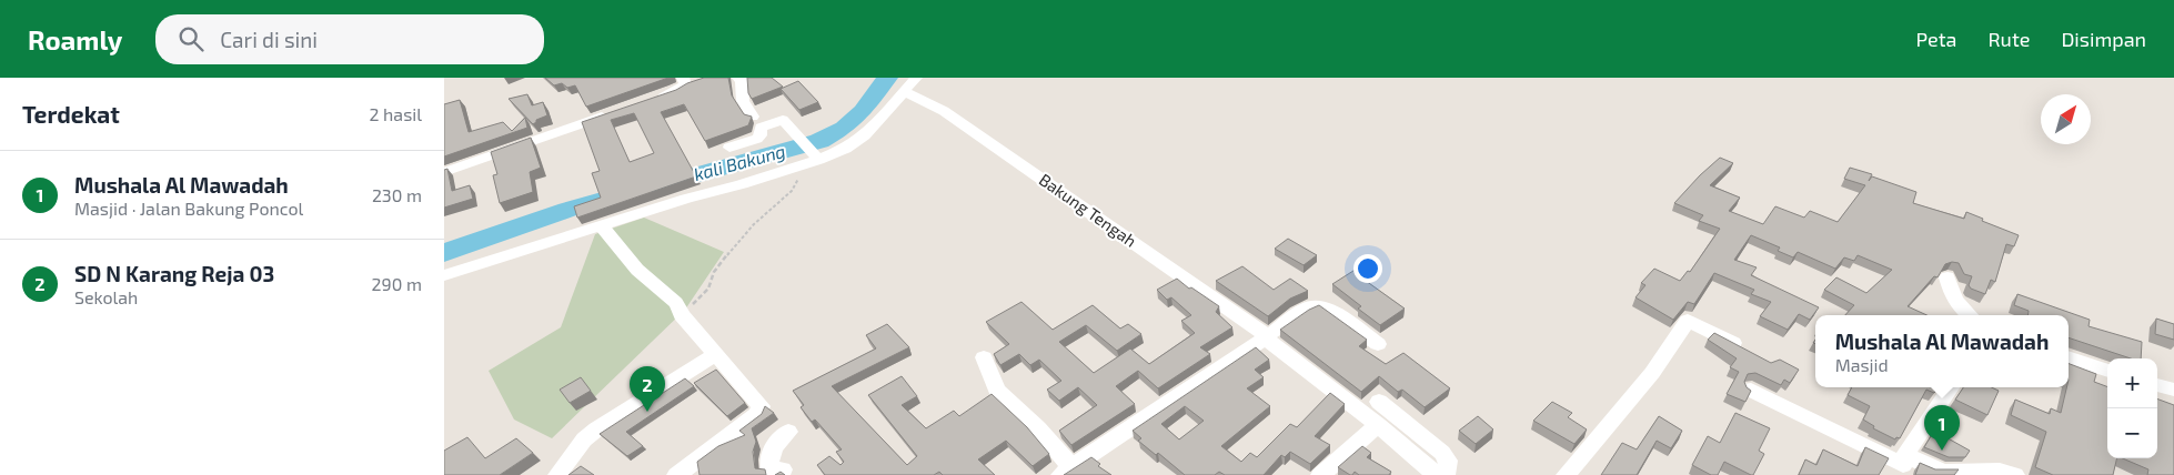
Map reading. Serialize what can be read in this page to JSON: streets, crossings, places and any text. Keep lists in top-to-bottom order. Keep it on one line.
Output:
{"streets":{"street":["Bakung Tengah"]},"water":["kali Bakung"],"north":"top right","page":{"header":"Roamly","search":"Cari di sini","nav":["Peta","Rute","Disimpan"],"heading":["Terdekat","2 hasil"],"list":[{"mark":"1","name":"Mushala Al Mawadah","note":"Masjid · Jalan Bakung Poncol","value":"230 m"},{"mark":"2","name":"SD N Karang Reja 03","note":"Sekolah","value":"290 m"}],"popup":["Mushala Al Mawadah","Masjid"],"map_buttons":["+","−"],"pins":["2","1"]}}
